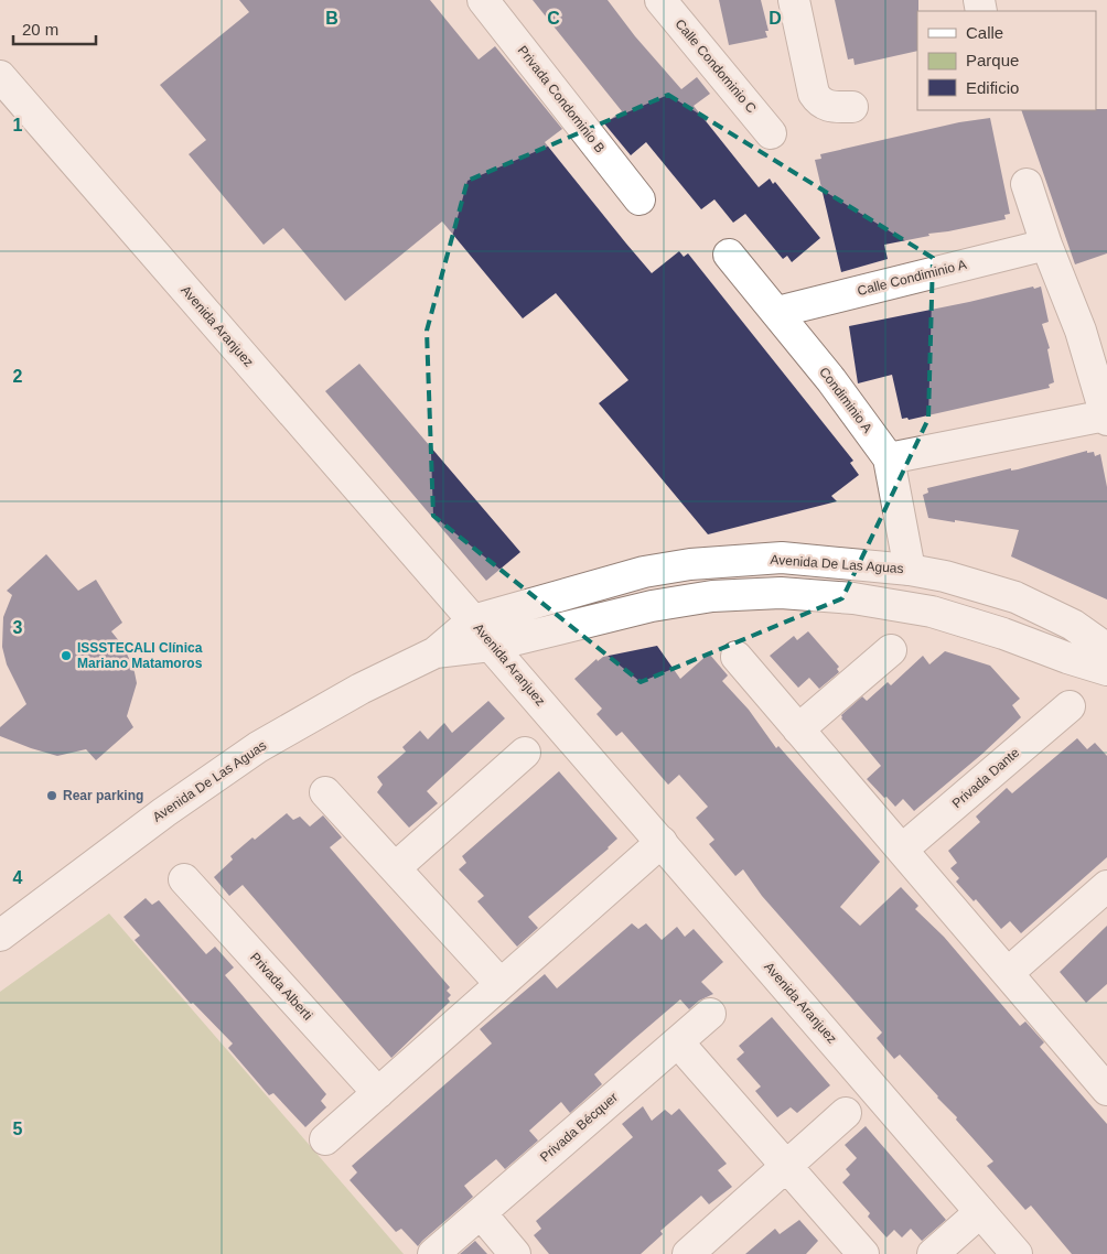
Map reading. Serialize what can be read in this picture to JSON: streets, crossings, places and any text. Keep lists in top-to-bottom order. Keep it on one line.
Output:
{"streets":{"street":["Calle Condominio C","Privada Condominio B","Calle Condiminio A","Avenida Aranjuez","Condiminio A","Avenida De Las Aguas","Privada Dante","Privada Alberti","Privada Bécquer"]},"crossings":[["Calle Condiminio A","Condiminio A"],["Avenida Aranjuez","Avenida De Las Aguas"],["Condiminio A","Avenida De Las Aguas"]],"places":["ISSSTECALI Clínica Mariano Matamoros","Rear parking"],"legend":["Calle","Parque","Edificio"],"scale_bar":"20 m","grid":{"columns":["B","C","D"],"rows":["1","2","3","4","5"]}}
